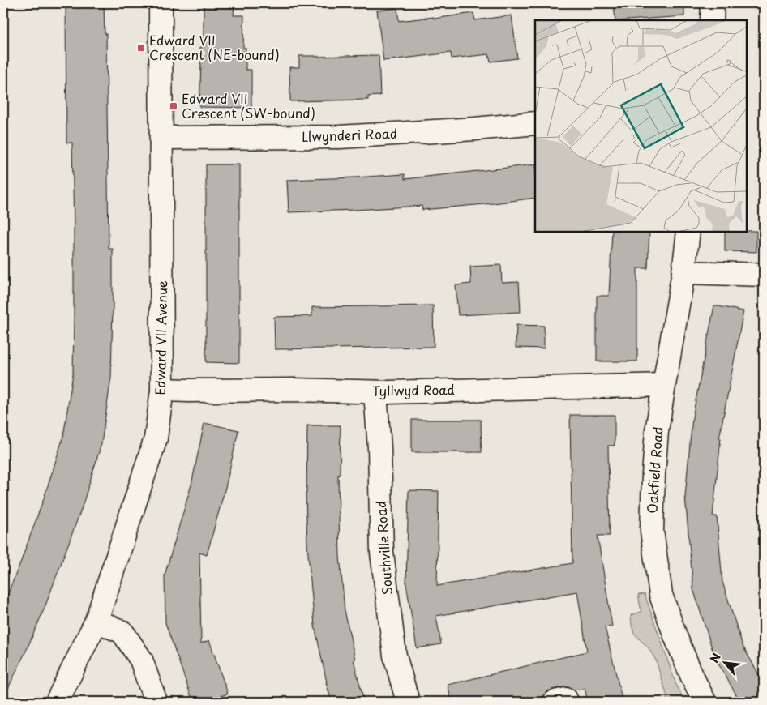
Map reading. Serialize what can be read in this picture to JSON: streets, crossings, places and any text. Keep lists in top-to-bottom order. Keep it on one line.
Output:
{"streets":{"street":["Llwynderi Road","Edward VII Avenue","Tyllwyd Road","Oakfield Road","Southville Road"]},"crossings":[["Llwynderi Road","Edward VII Avenue"],["Edward VII Avenue","Tyllwyd Road"],["Tyllwyd Road","Oakfield Road"],["Tyllwyd Road","Southville Road"]],"places":{"transit":["Edward VII Crescent (NE-bound)","Edward VII Crescent (SW-bound)"]},"north":"top left"}
